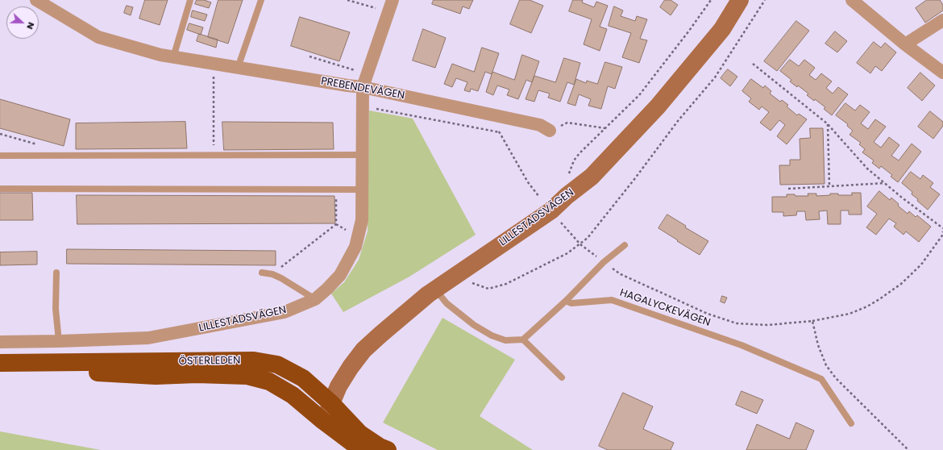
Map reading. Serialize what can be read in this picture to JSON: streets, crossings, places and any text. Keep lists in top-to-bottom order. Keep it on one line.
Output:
{"streets":{"highway":["ÖSTERLEDEN"],"main road":["LILLESTADSVÄGEN"],"street":["PREBENDEVÄGEN"],"lane":["HAGALYCKEVÄGEN"]},"crossings":[["PREBENDEVÄGEN","LILLESTADSVÄGEN"],["LILLESTADSVÄGEN","ÖSTERLEDEN"]],"north":"right"}
